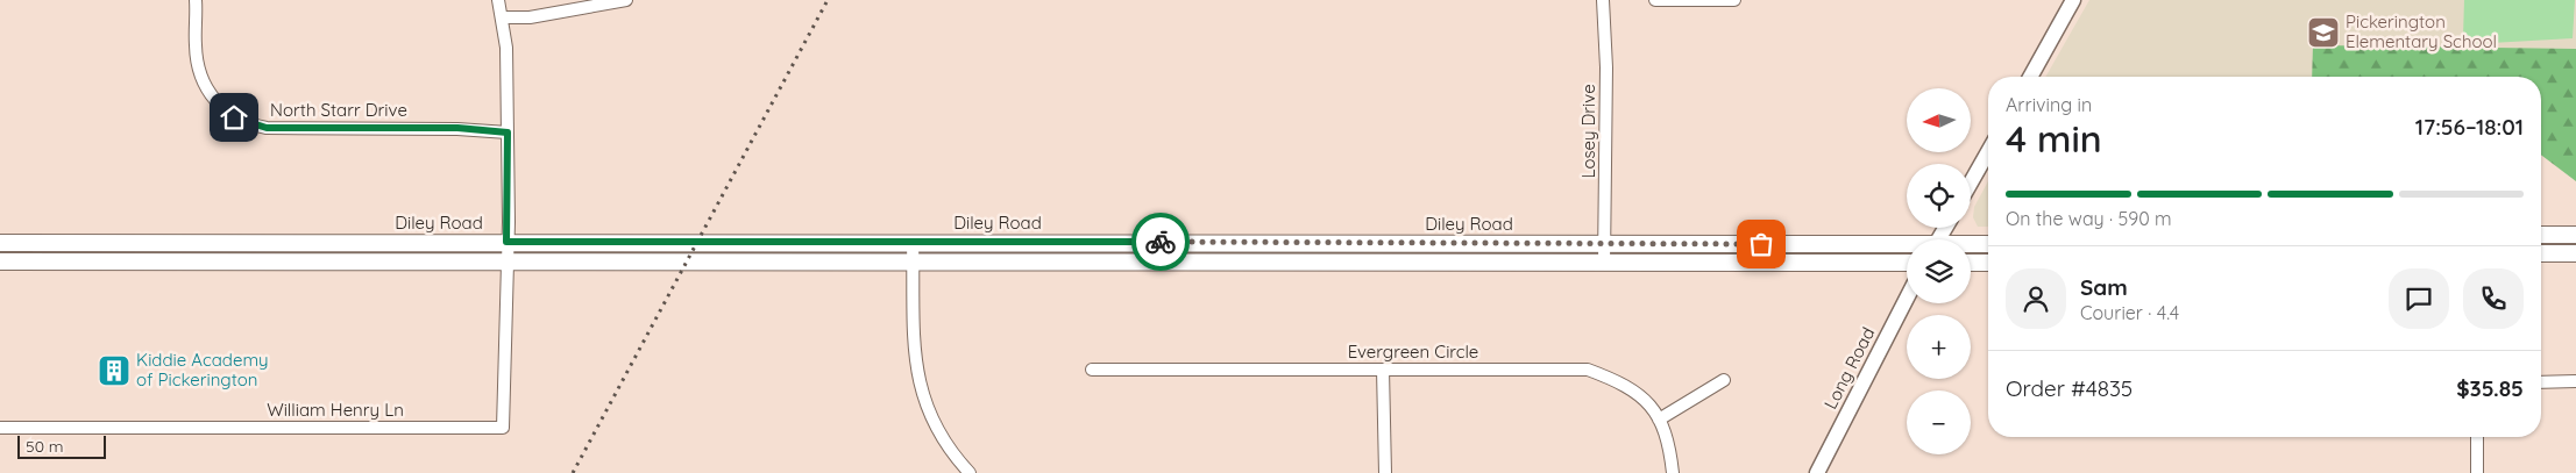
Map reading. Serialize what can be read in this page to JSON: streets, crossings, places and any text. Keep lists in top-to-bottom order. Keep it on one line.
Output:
{"streets":{"highway":["Diley Road"],"main road":["Long Road"],"street":["North Starr Drive","Losey Drive","Evergreen Circle","William Henry Ln"]},"crossings":[["Losey Drive","Diley Road"]],"places":{"school or university":["Pickerington Elementary School"],"building":["Kiddie Academy of Pickerington"]},"scale_bar":"50 m","north":"left","page":{"heading":["4 min","Arriving in","17:56–18:01"],"panel":["Sam","Courier · 4.4","Order #4835","$35.85"],"map_buttons":["+","−"],"bar":"On the way · 590 m","scale":"50 m"}}
